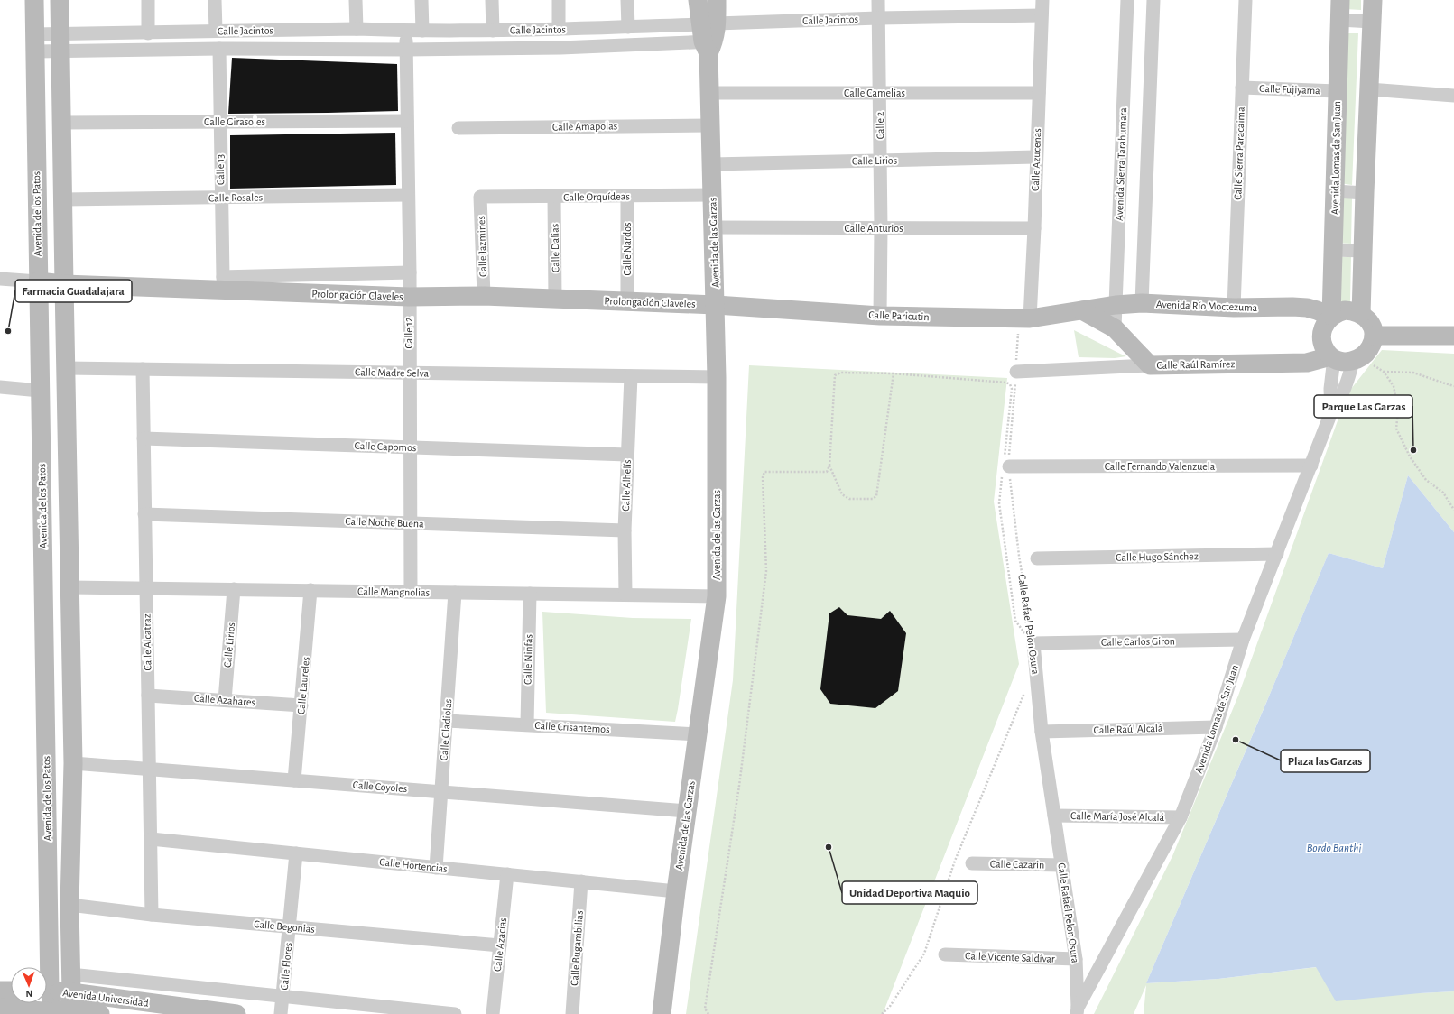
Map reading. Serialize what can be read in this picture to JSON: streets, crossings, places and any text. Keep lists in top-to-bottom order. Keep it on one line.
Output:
{"streets":{"street":["Calle Jacintos","Calle Fujiyama","Calle Camelias","Calle Girasoles","Calle 2","Calle Amapolas","Calle Sierra Paracaima","Avenida Lomas de San Juan","Calle Azucenas","Calle Lirios","Avenida Sierra Tarahumara","Calle 13","Calle Orquídeas","Calle Rosales","Avenida de los Patos","Calle Anturios","Avenida de las Garzas","Calle Jazmines","Calle Dalias","Calle Nardos","Prolongación Claveles","Avenida Río Moctezuma","Calle Paricutin","Calle 12","Calle Raúl Ramírez","Calle Madre Selva","Calle Capomos","Calle Fernando Valenzuela","Calle Alhelís","Calle Noche Buena","Calle Hugo Sánchez","Calle Mangnolias","Calle Rafael Pelon Osura","Calle Carlos Giron","Calle Alcatraz","Calle Ninfas","Calle Laureles","Calle Azahares","Calle Crisantemos","Calle Raúl Alcalá","Calle Gladiolas","Calle Coyoles","Calle María José Alcalá","Calle Cazarin","Calle Hortencias","Calle Begonias","Calle Azacias","Calle Bugambilias","Calle Vicente Saldívar","Calle Flores","Avenida Universidad"]},"crossings":[["Calle Jacintos","Calle 2"],["Calle Jacintos","Calle Azucenas"],["Calle Jacintos","Calle 13"],["Calle Jacintos","Avenida de los Patos"],["Calle Jacintos","Avenida de las Garzas"],["Calle Jacintos","Calle 12"],["Calle Fujiyama","Calle Sierra Paracaima"],["Calle Fujiyama","Avenida Lomas de San Juan"],["Calle Camelias","Calle 2"],["Calle Camelias","Calle Azucenas"],["Calle Camelias","Avenida de las Garzas"],["Calle Girasoles","Calle 13"],["Calle Girasoles","Calle 12"],["Calle 2","Calle Lirios"],["Calle 2","Calle Anturios"],["Calle 2","Calle Paricutin"],["Calle Amapolas","Avenida de las Garzas"],["Calle Sierra Paracaima","Avenida Río Moctezuma"],["Avenida Lomas de San Juan","Avenida Río Moctezuma"],["Avenida Lomas de San Juan","Calle Raúl Ramírez"],["Avenida Lomas de San Juan","Calle Fernando Valenzuela"],["Avenida Lomas de San Juan","Calle Hugo Sánchez"],["Avenida Lomas de San Juan","Calle Rafael Pelon Osura"],["Avenida Lomas de San Juan","Calle Carlos Giron"],["Avenida Lomas de San Juan","Calle Raúl Alcalá"],["Avenida Lomas de San Juan","Calle María José Alcalá"],["Calle Azucenas","Calle Lirios"],["Calle Azucenas","Calle Anturios"],["Calle Azucenas","Calle Paricutin"],["Calle Azucenas","Calle Rafael Pelon Osura"],["Calle Lirios","Avenida de las Garzas"],["Calle Lirios","Calle Mangnolias"],["Calle Lirios","Calle Azahares"],["Avenida Sierra Tarahumara","Avenida Río Moctezuma"],["Avenida Sierra Tarahumara","Calle Raúl Ramírez"],["Calle 13","Calle Rosales"],["Calle 13","Prolongación Claveles"],["Calle Orquídeas","Avenida de las Garzas"],["Calle Orquídeas","Calle Jazmines"],["Calle Orquídeas","Calle Dalias"],["Calle Orquídeas","Calle Nardos"],["Calle Rosales","Calle 12"],["Avenida de los Patos","Prolongación Claveles"],["Avenida de los Patos","Avenida Universidad"],["Calle Anturios","Avenida de las Garzas"],["Avenida de las Garzas","Prolongación Claveles"],["Avenida de las Garzas","Calle Paricutin"],["Avenida de las Garzas","Calle Madre Selva"],["Avenida de las Garzas","Calle Mangnolias"],["Avenida de las Garzas","Calle Crisantemos"],["Avenida de las Garzas","Calle Coyoles"],["Avenida de las Garzas","Calle Hortencias"],["Calle Jazmines","Prolongación Claveles"],["Calle Dalias","Prolongación Claveles"],["Calle Nardos","Prolongación Claveles"],["Prolongación Claveles","Calle Paricutin"],["Prolongación Claveles","Calle 12"],["Avenida Río Moctezuma","Calle Paricutin"],["Avenida Río Moctezuma","Calle Raúl Ramírez"],["Calle Paricutin","Calle Raúl Ramírez"],["Calle Paricutin","Calle Rafael Pelon Osura"],["Calle 12","Calle Madre Selva"],["Calle 12","Calle Capomos"],["Calle 12","Calle Noche Buena"],["Calle 12","Calle Mangnolias"],["Calle Madre Selva","Calle Alhelís"],["Calle Madre Selva","Calle Alcatraz"],["Calle Capomos","Calle Alhelís"],["Calle Capomos","Calle Alcatraz"],["Calle Fernando Valenzuela","Calle Rafael Pelon Osura"],["Calle Alhelís","Calle Noche Buena"],["Calle Alhelís","Calle Mangnolias"],["Calle Noche Buena","Calle Alcatraz"],["Calle Mangnolias","Calle Alcatraz"],["Calle Mangnolias","Calle Ninfas"],["Calle Mangnolias","Calle Laureles"],["Calle Mangnolias","Calle Gladiolas"],["Calle Rafael Pelon Osura","Calle Carlos Giron"],["Calle Rafael Pelon Osura","Calle Raúl Alcalá"],["Calle Rafael Pelon Osura","Calle María José Alcalá"],["Calle Rafael Pelon Osura","Calle Cazarin"],["Calle Rafael Pelon Osura","Calle Vicente Saldívar"],["Calle Alcatraz","Calle Azahares"],["Calle Alcatraz","Calle Coyoles"],["Calle Alcatraz","Calle Hortencias"],["Calle Alcatraz","Calle Begonias"],["Calle Ninfas","Calle Crisantemos"],["Calle Laureles","Calle Azahares"],["Calle Laureles","Calle Coyoles"],["Calle Crisantemos","Calle Gladiolas"],["Calle Gladiolas","Calle Coyoles"],["Calle Gladiolas","Calle Hortencias"],["Calle Hortencias","Calle Azacias"],["Calle Hortencias","Calle Bugambilias"],["Calle Hortencias","Calle Flores"],["Calle Begonias","Calle Azacias"],["Calle Begonias","Calle Flores"]],"water":["Bordo Banthi"],"places":["Farmacia Guadalajara","Parque Las Garzas","Plaza las Garzas","Unidad Deportiva Maquio"],"north":"bottom"}
